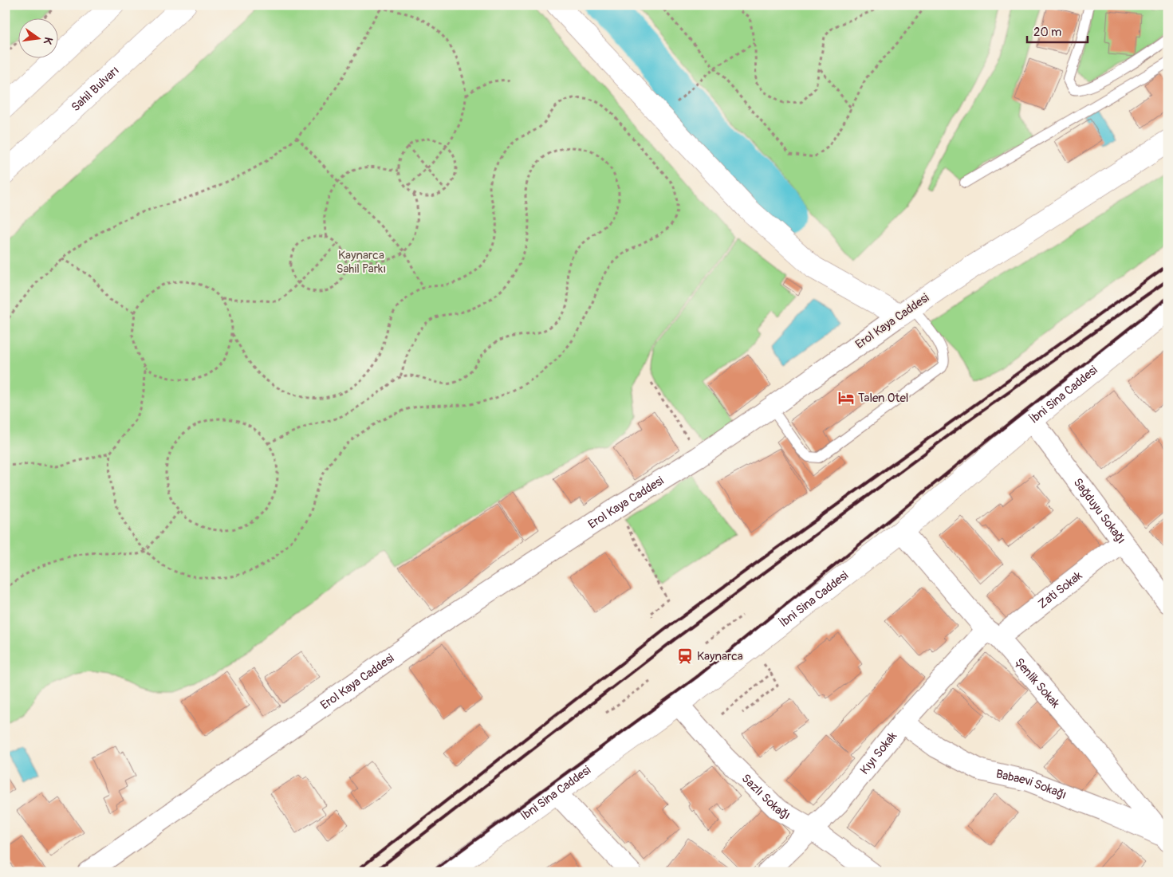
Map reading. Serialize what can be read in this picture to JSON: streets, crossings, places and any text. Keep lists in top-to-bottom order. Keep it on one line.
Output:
{"streets":{"main road":["Sahil Bulvarı","Erol Kaya Caddesi","İbni Sina Caddesi"],"street":["Sağduyu Sokağı","Zati Sokak","Şenlik Sokak","Kıyı Sokak","Babaevi Sokağı","Sazlı Sokağı"]},"crossings":[["İbni Sina Caddesi","Sağduyu Sokağı"],["İbni Sina Caddesi","Şenlik Sokak"],["İbni Sina Caddesi","Sazlı Sokağı"],["Sağduyu Sokağı","Zati Sokak"],["Zati Sokak","Şenlik Sokak"],["Zati Sokak","Kıyı Sokak"],["Şenlik Sokak","Kıyı Sokak"],["Şenlik Sokak","Babaevi Sokağı"],["Kıyı Sokak","Babaevi Sokağı"],["Kıyı Sokak","Sazlı Sokağı"]],"parks":["Kaynarca Sahil Parkı"],"places":{"hotel":["Talen Otel"],"station":["Kaynarca"]},"scale_bar":"20 m","north":"right"}
